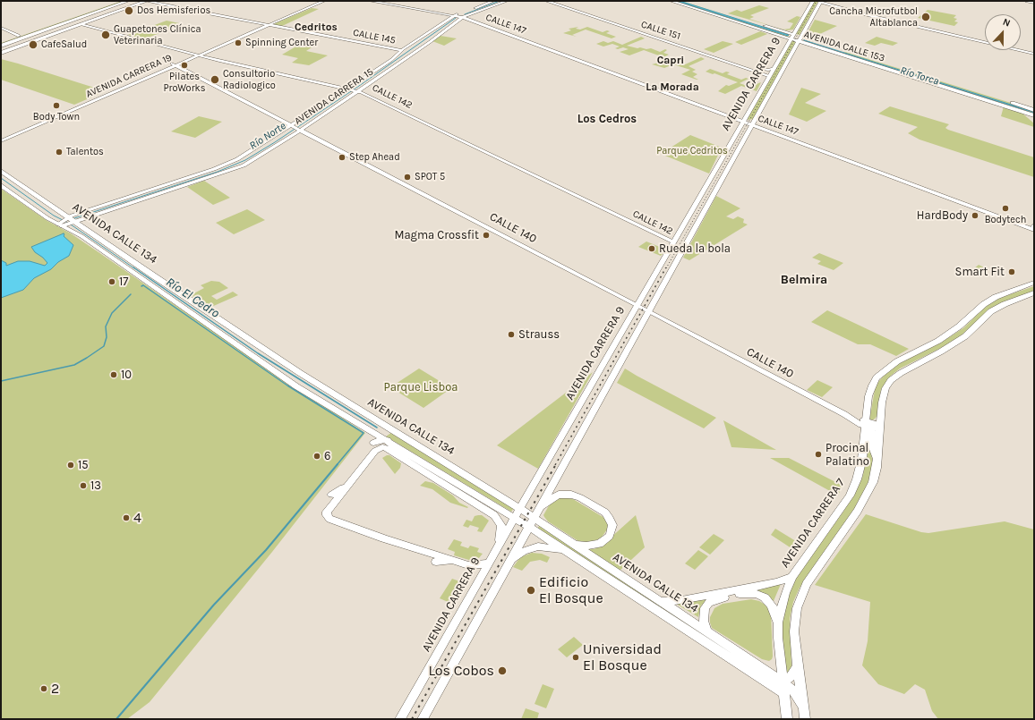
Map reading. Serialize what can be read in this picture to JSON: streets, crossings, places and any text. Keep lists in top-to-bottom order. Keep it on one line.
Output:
{"streets":{"main road":["CALLE 147","CALLE 151","CALLE 145","AVENIDA CALLE 153","AVENIDA CARRERA 19","AVENIDA CARRERA 9","AVENIDA CARRERA 15","CALLE 142","CALLE 140","AVENIDA CALLE 134","AVENIDA CARRERA 7"]},"crossings":[["CALLE 147","AVENIDA CARRERA 9"],["CALLE 147","AVENIDA CARRERA 15"],["CALLE 151","AVENIDA CARRERA 9"],["CALLE 145","AVENIDA CARRERA 19"],["CALLE 145","AVENIDA CARRERA 15"],["AVENIDA CALLE 153","AVENIDA CARRERA 9"],["AVENIDA CARRERA 19","CALLE 142"],["AVENIDA CARRERA 19","CALLE 140"],["AVENIDA CARRERA 9","CALLE 142"],["AVENIDA CARRERA 9","CALLE 140"],["AVENIDA CARRERA 9","AVENIDA CALLE 134"],["AVENIDA CARRERA 15","CALLE 142"],["AVENIDA CARRERA 15","CALLE 140"],["AVENIDA CARRERA 15","AVENIDA CALLE 134"],["CALLE 140","AVENIDA CARRERA 7"],["AVENIDA CALLE 134","AVENIDA CARRERA 7"]],"districts":["Cedritos","Capri","La Morada","Los Cedros","Belmira"],"water":["Río Torca","Río Norte","Río El Cedro"],"parks":["Parque Cedritos","Parque Lisboa"],"places":["Dos Hemisferios","Cancha Microfutbol Altablanca","Guapetones Clínica Veterinaria","Spinning Center","CafeSalud","Pilates ProWorks","Consultorio Radiologico","Body Town","Talentos","Step Ahead","SPOT 5","Bodytech","HardBody","Magma Crossfit","Rueda la bola","Smart Fit","17","Strauss","10","Procinal Palatino","6","15","13","4","Edificio El Bosque","Universidad El Bosque","Los Cobos","2"],"north":"top"}
